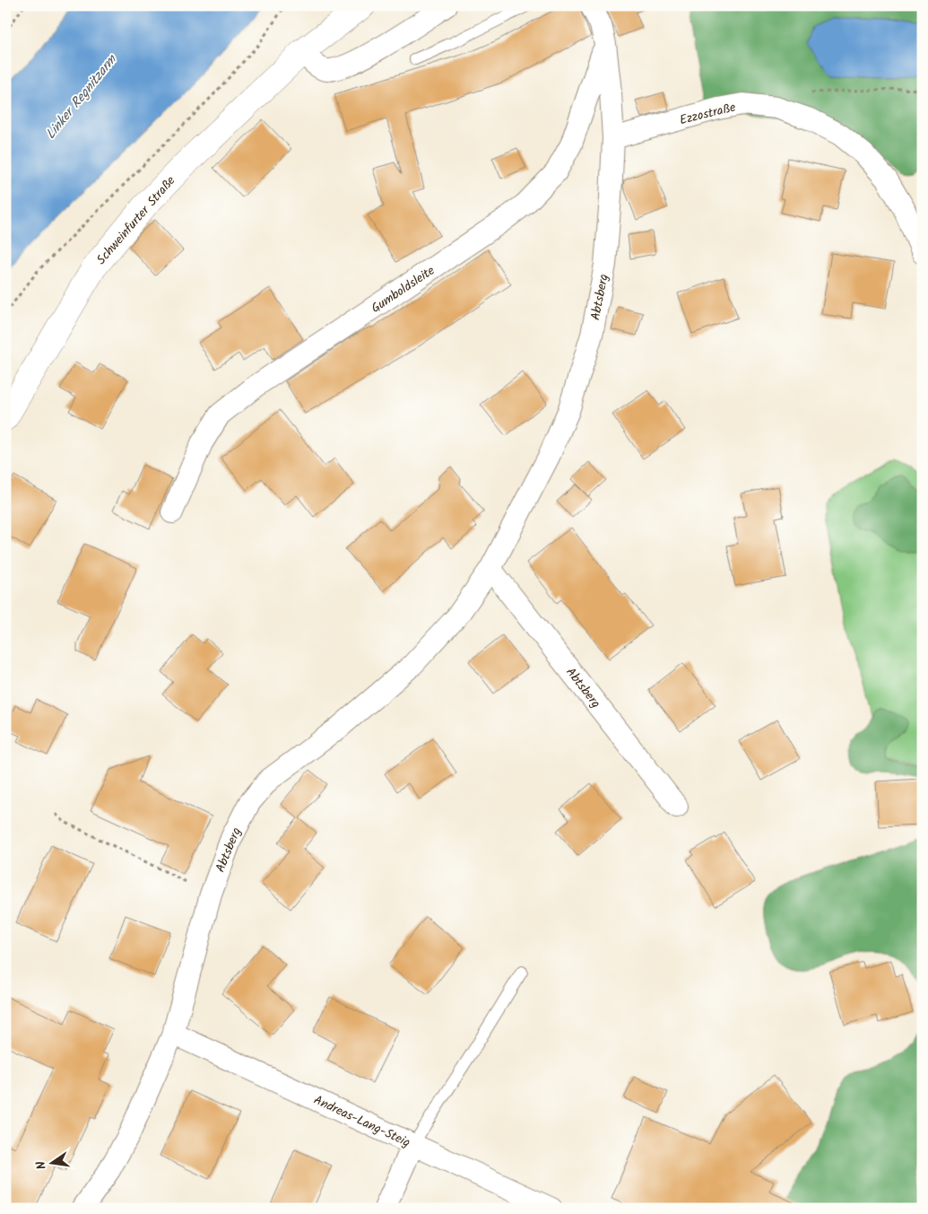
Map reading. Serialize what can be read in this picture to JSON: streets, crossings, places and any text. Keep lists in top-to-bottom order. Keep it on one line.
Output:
{"streets":{"street":["Ezzostraße","Schweinfurter Straße","Gumboldsleite","Abtsberg","Andreas-Lang-Steig"]},"crossings":[["Ezzostraße","Abtsberg"],["Gumboldsleite","Abtsberg"],["Abtsberg","Andreas-Lang-Steig"]],"water":["Linker Regnitzarm"],"north":"left"}
